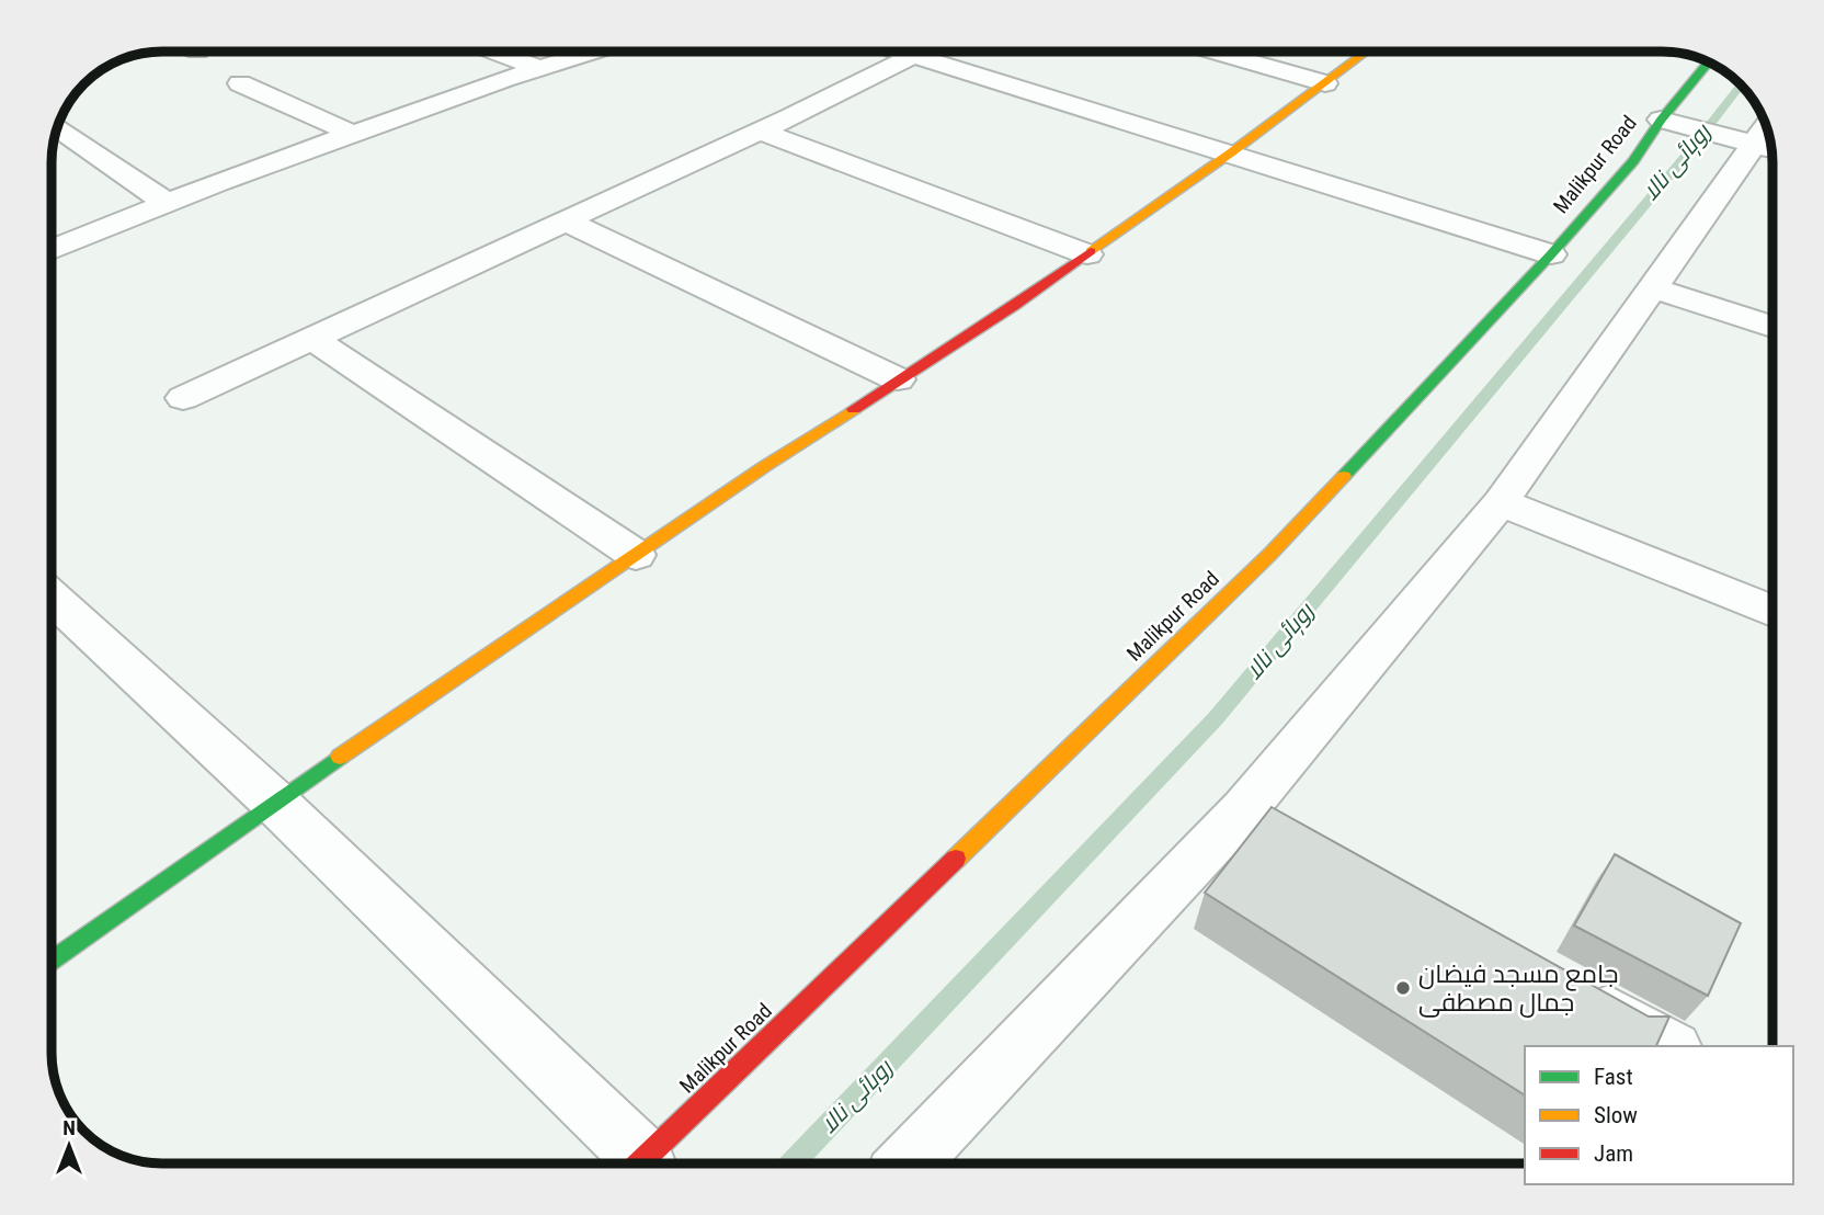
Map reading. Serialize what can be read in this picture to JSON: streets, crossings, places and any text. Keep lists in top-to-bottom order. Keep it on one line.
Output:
{"streets":{"street":["Malikpur Road"]},"water":["روہائی نالا"],"places":["جامع مسجد فیضان جمال مصطفی"],"legend":["Fast","Slow","Jam"],"north":"top"}
